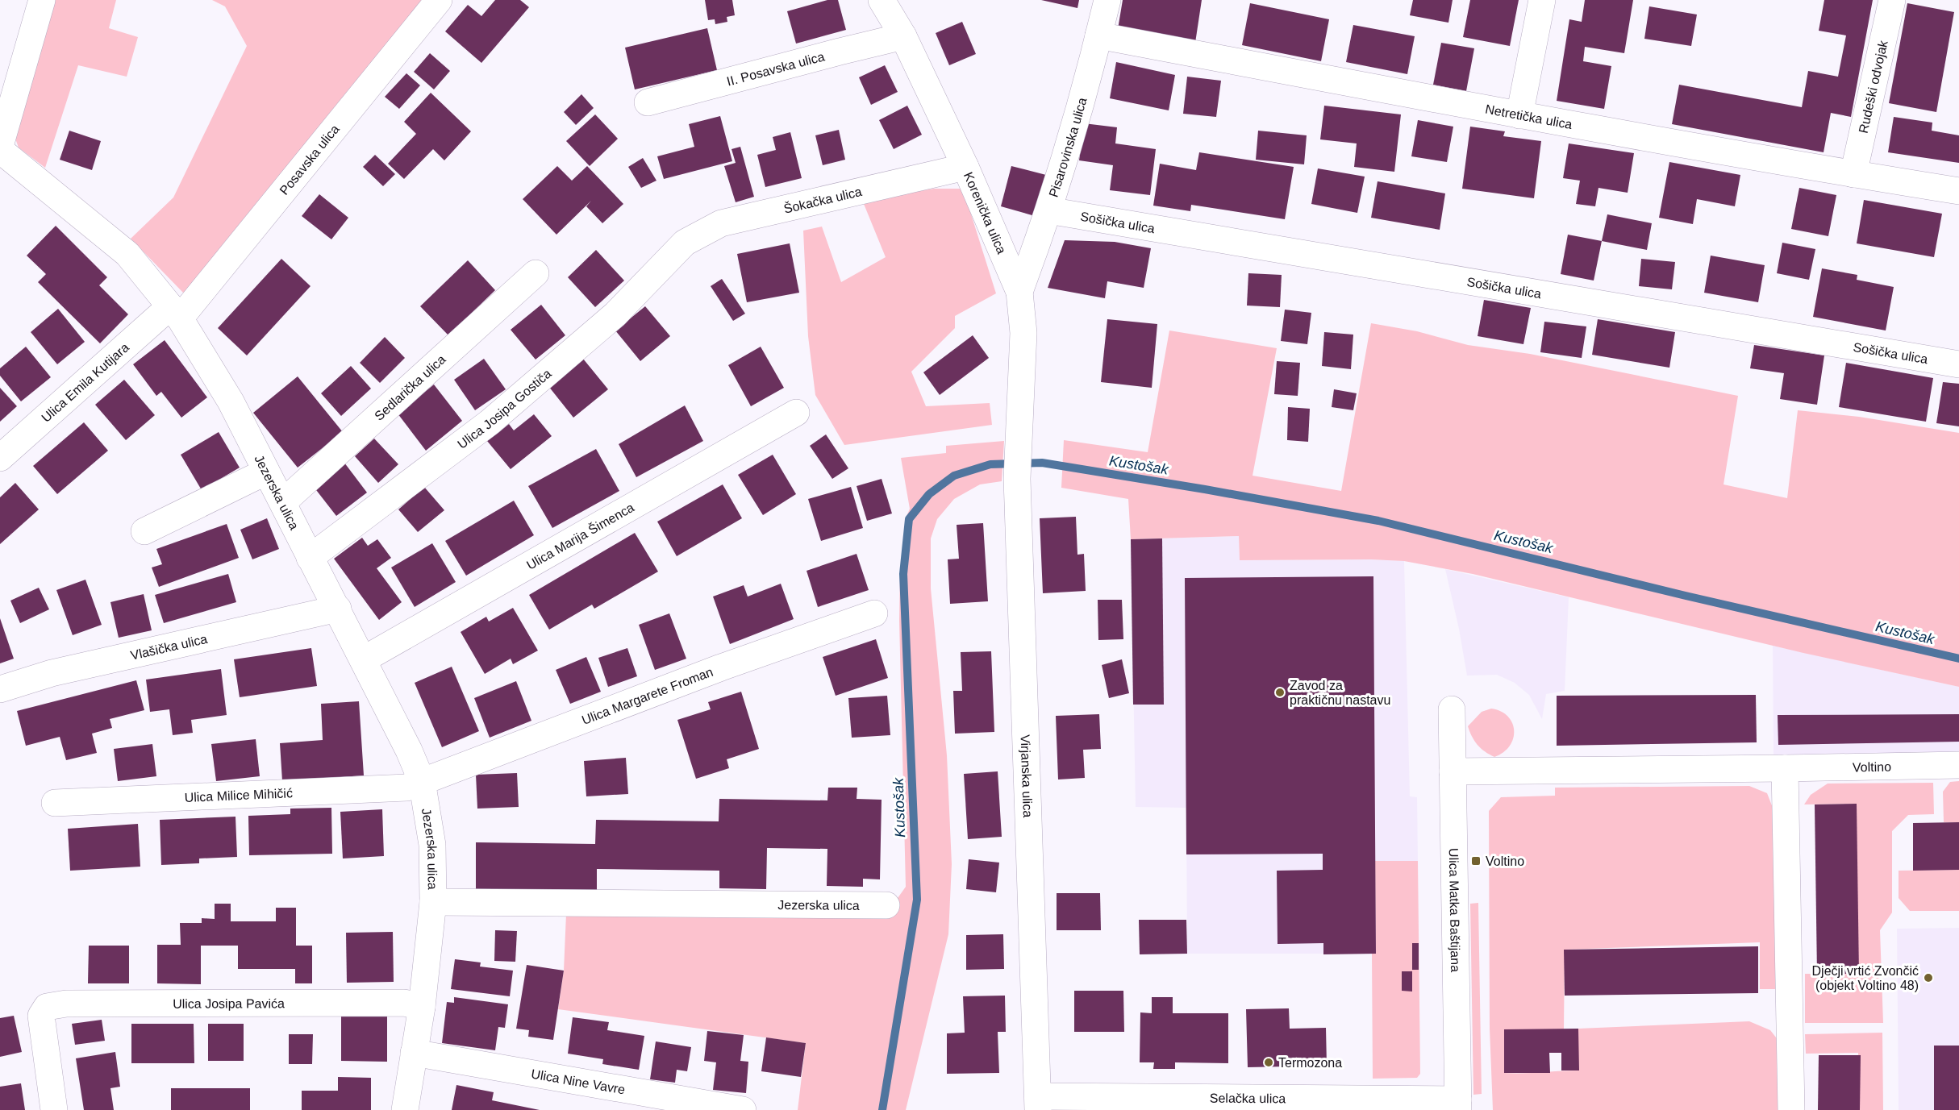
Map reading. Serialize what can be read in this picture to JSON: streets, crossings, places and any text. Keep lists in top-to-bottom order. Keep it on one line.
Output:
{"streets":{"street":["II. Posavska ulica","Rudeški odvojak","Netretička ulica","Pisarovinska ulica","Posavska ulica","Šokačka ulica","Korenička ulica","Sošička ulica","Ulica Emila Kutijara","Sedlarička ulica","Ulica Josipa Gostiča","Jezerska ulica","Ulica Marija Šimenca","Vlašička ulica","Ulica Margarete Froman","Voltino","Virjanska ulica","Ulica Milice Mihičić","Ulica Matka Baštijana","Ulica Josipa Pavića","Ulica Nine Vavre","Selačka ulica"]},"crossings":[["II. Posavska ulica","Korenička ulica"],["Rudeški odvojak","Netretička ulica"],["Netretička ulica","Pisarovinska ulica"],["Pisarovinska ulica","Korenička ulica"],["Pisarovinska ulica","Sošička ulica"],["Posavska ulica","Ulica Emila Kutijara"],["Posavska ulica","Jezerska ulica"],["Šokačka ulica","Korenička ulica"],["Šokačka ulica","Ulica Josipa Gostiča"],["Korenička ulica","Virjanska ulica"],["Ulica Emila Kutijara","Jezerska ulica"],["Sedlarička ulica","Jezerska ulica"],["Ulica Josipa Gostiča","Jezerska ulica"],["Jezerska ulica","Ulica Marija Šimenca"],["Jezerska ulica","Vlašička ulica"],["Jezerska ulica","Ulica Margarete Froman"],["Jezerska ulica","Ulica Milice Mihičić"],["Jezerska ulica","Ulica Josipa Pavića"],["Jezerska ulica","Ulica Nine Vavre"],["Ulica Margarete Froman","Ulica Milice Mihičić"],["Voltino","Ulica Matka Baštijana"],["Virjanska ulica","Selačka ulica"],["Ulica Matka Baštijana","Selačka ulica"]],"water":["Kustošak"],"places":{"other":["Zavod za praktičnu nastavu","Dječji vrtić Zvončić (objekt Voltino 48)","Termozona"],"transit":["Voltino"]}}
